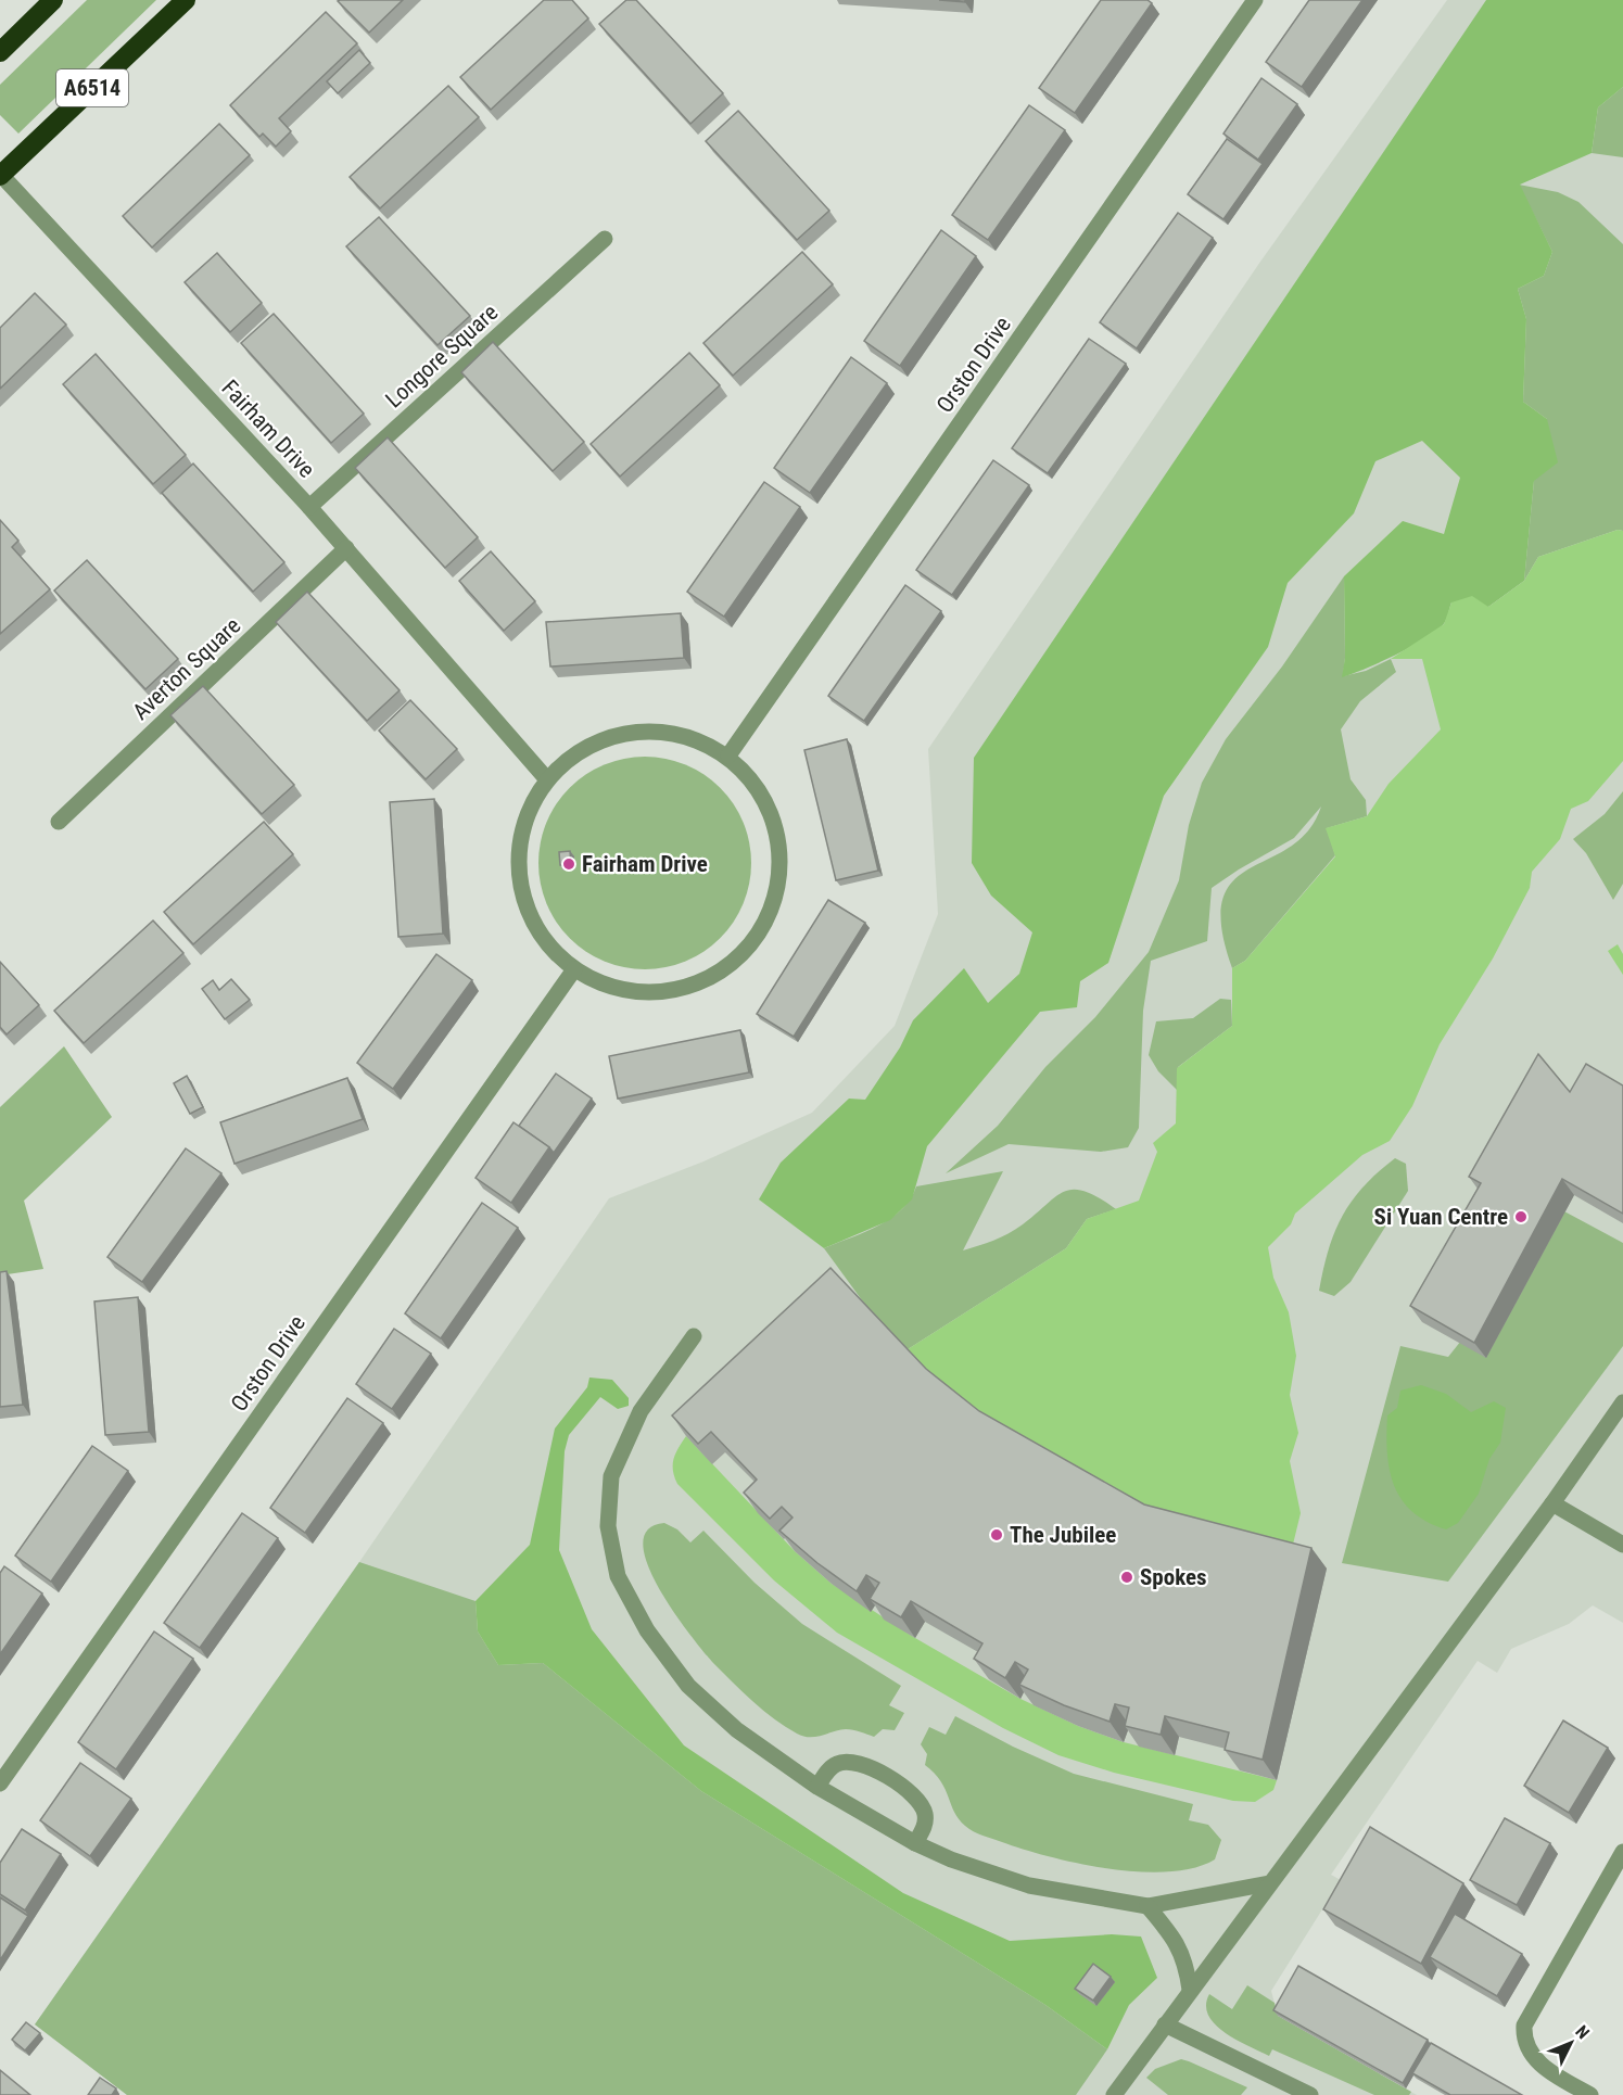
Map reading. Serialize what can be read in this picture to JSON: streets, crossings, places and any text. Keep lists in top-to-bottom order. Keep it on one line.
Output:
{"streets":{"highway":["A6514"],"street":["Longore Square","Orston Drive","Fairham Drive","Averton Square"]},"crossings":[["A6514","Fairham Drive"],["Longore Square","Fairham Drive"],["Fairham Drive","Averton Square"]],"places":["Fairham Drive","Si Yuan Centre","The Jubilee","Spokes"],"north":"top right"}
